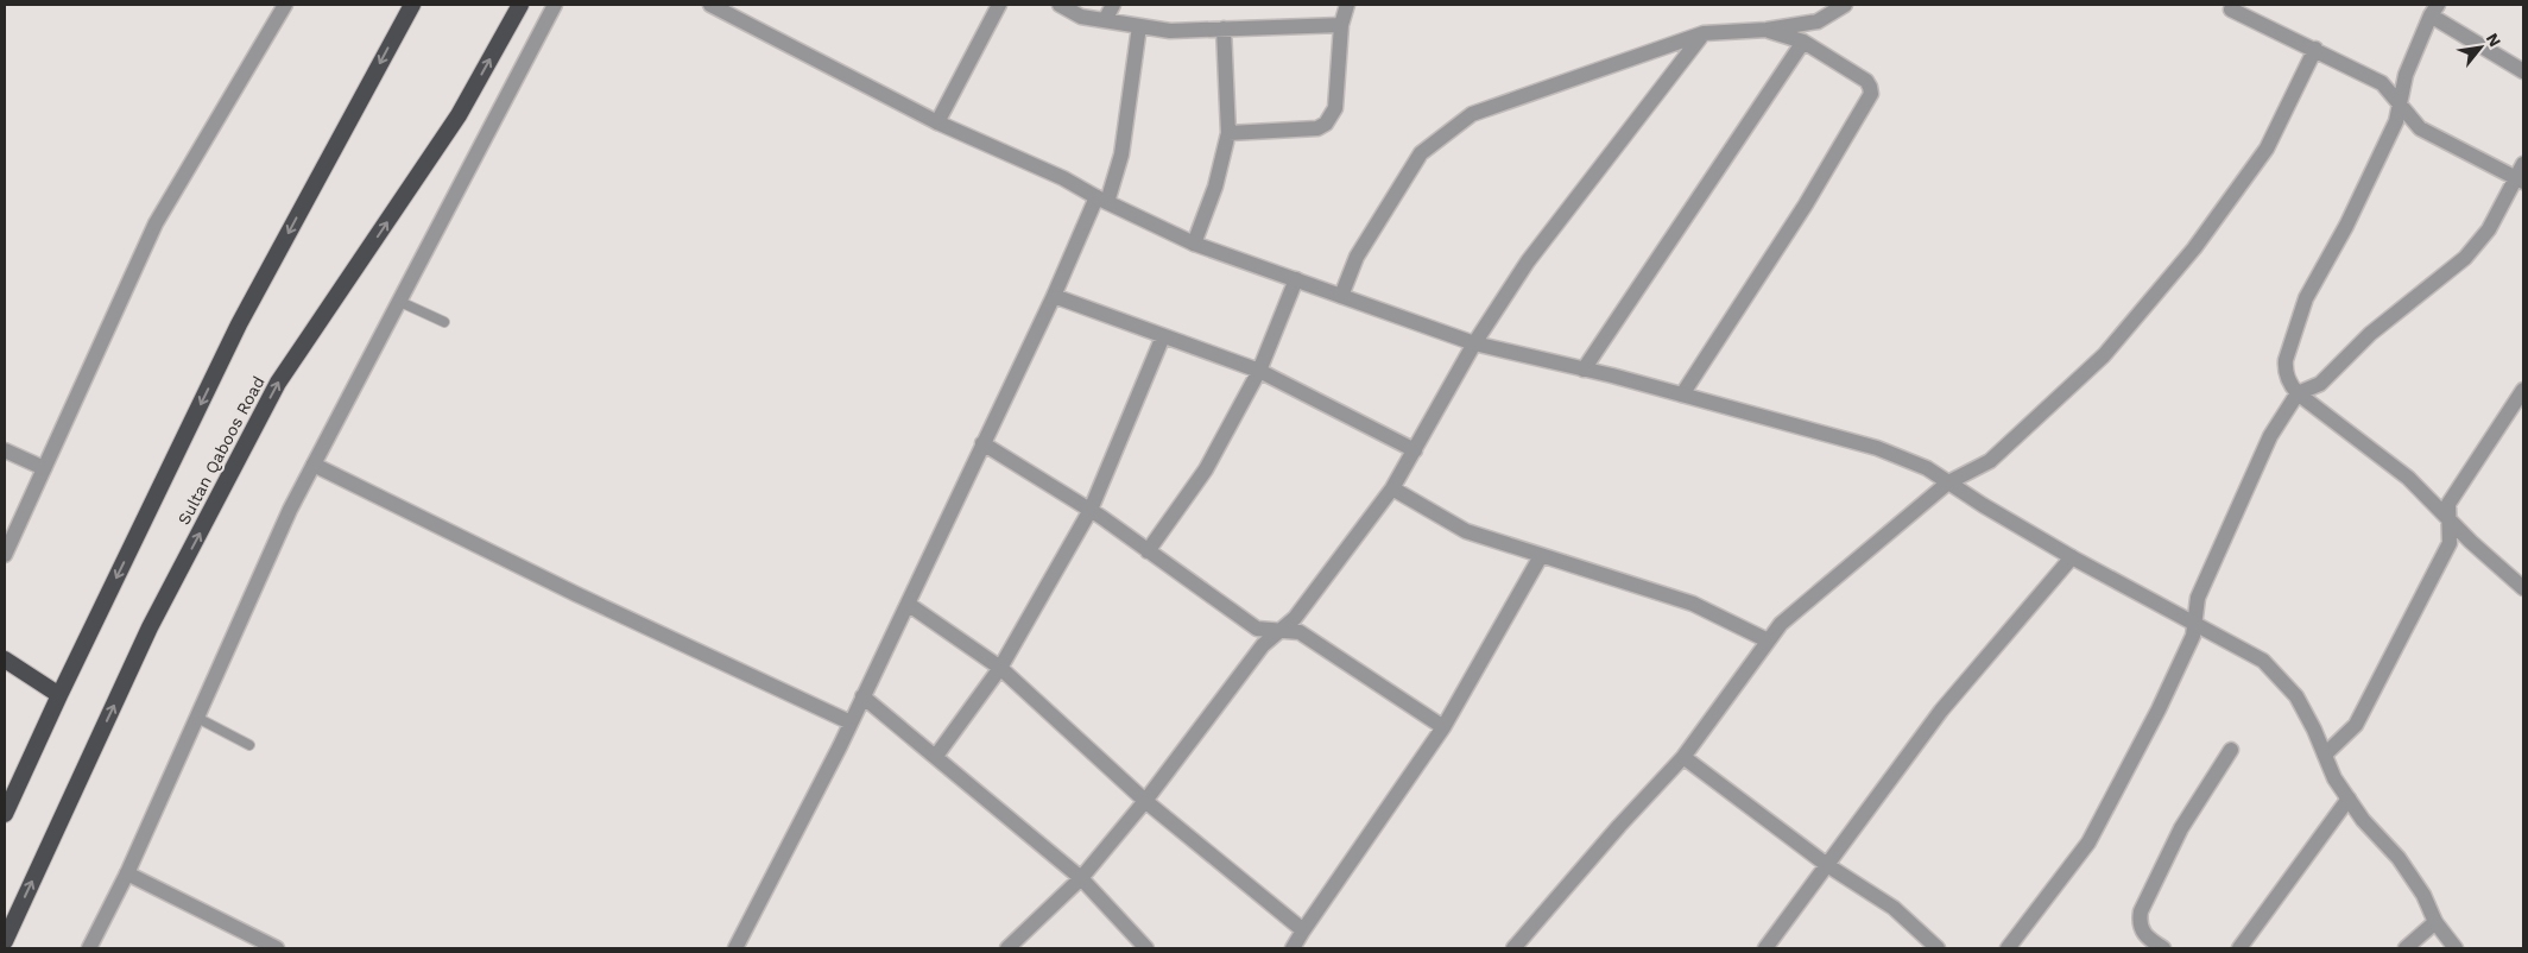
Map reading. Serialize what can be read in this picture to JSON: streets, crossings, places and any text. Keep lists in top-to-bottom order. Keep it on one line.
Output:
{"streets":{"highway":["Sultan Qaboos Road"]},"north":"top right"}
